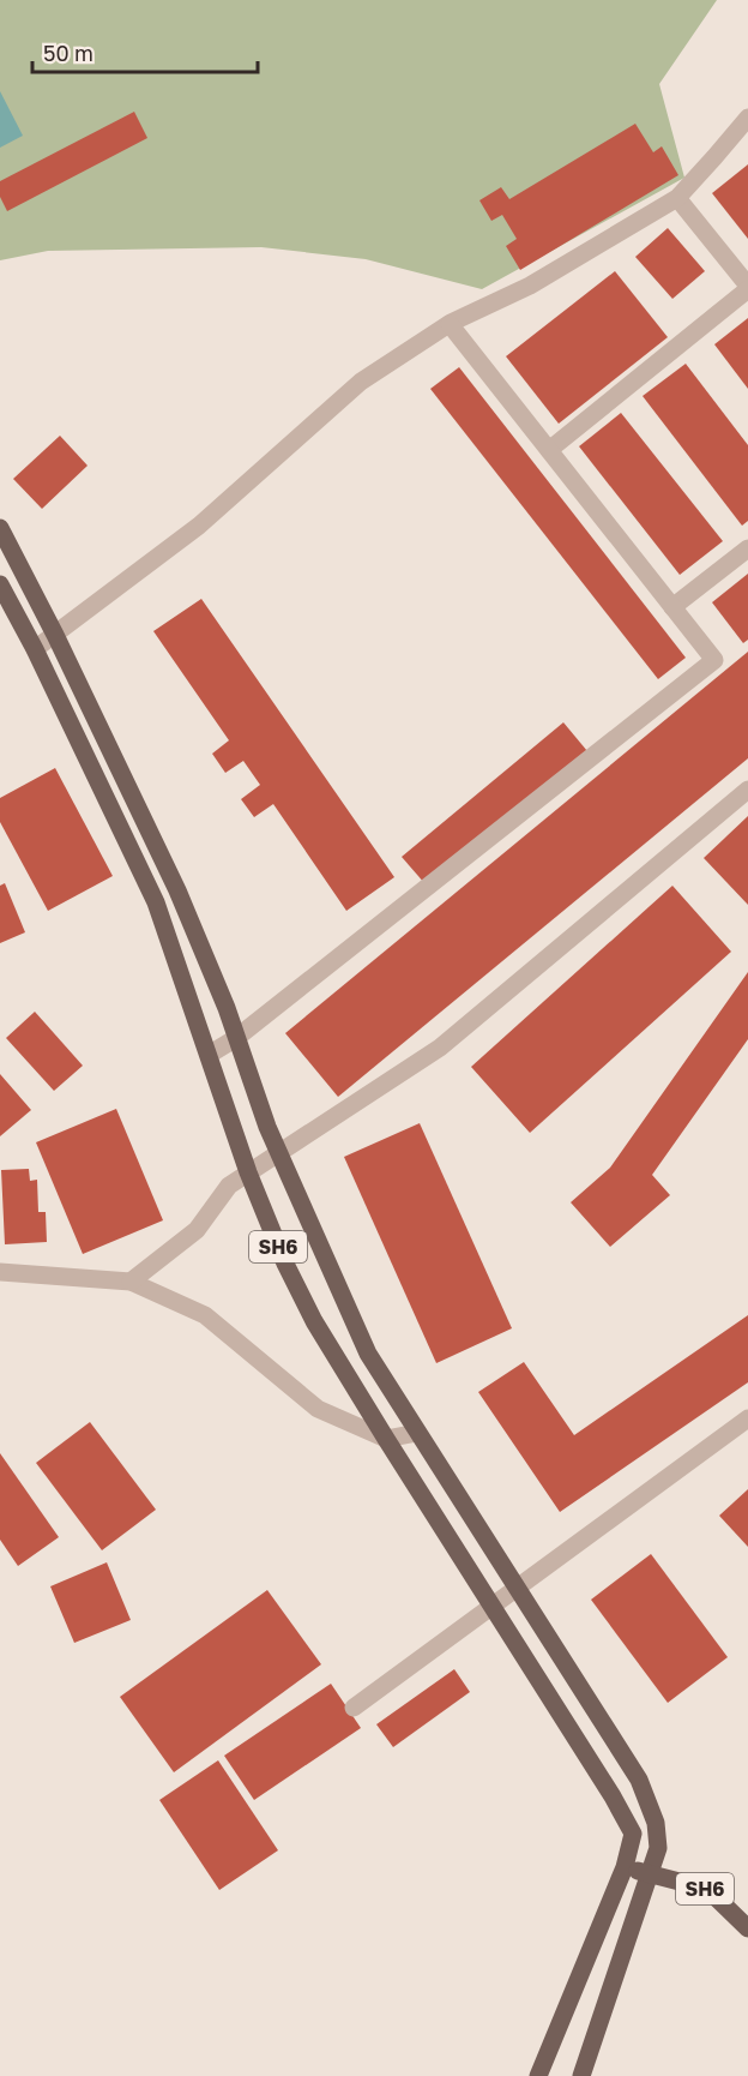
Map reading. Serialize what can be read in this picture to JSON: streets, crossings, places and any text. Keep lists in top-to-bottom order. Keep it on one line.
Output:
{"streets":{"main road":["SH6"]},"scale_bar":"50 m"}
